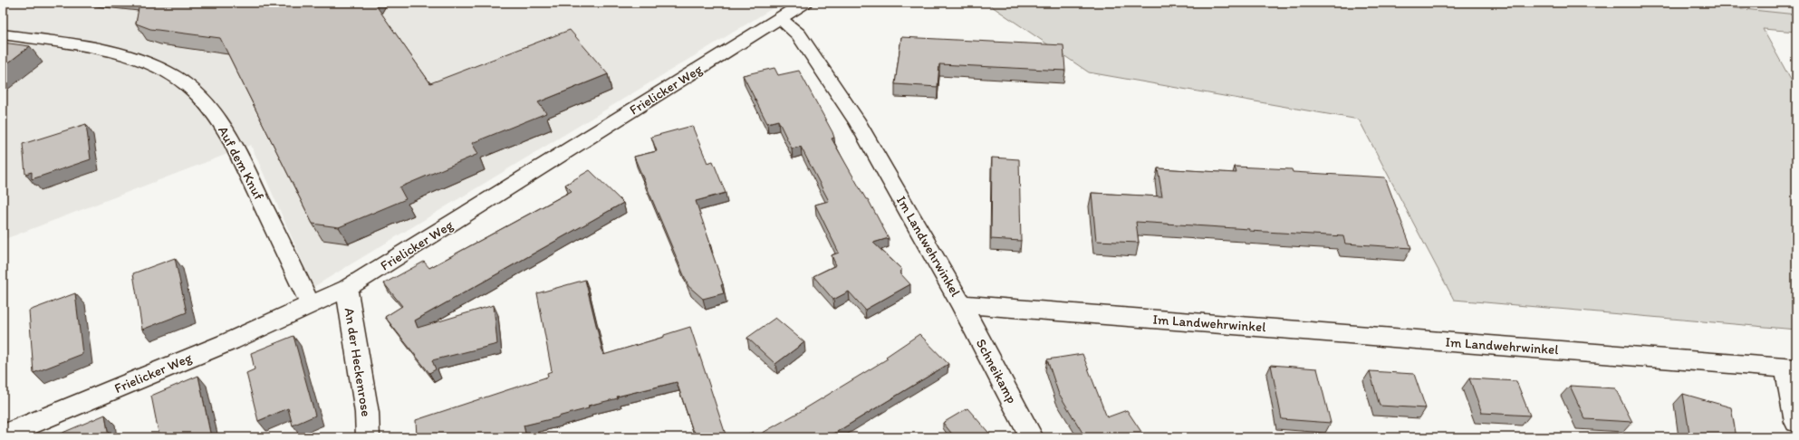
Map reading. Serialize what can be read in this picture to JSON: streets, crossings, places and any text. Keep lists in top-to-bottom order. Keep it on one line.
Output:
{"streets":{"street":["Frielicker Weg","Auf dem Knuf","Im Landwehrwinkel","An der Heckenrose","Schneikamp"]},"crossings":[["Frielicker Weg","Auf dem Knuf"],["Frielicker Weg","Im Landwehrwinkel"],["Frielicker Weg","An der Heckenrose"],["Im Landwehrwinkel","Schneikamp"]]}
